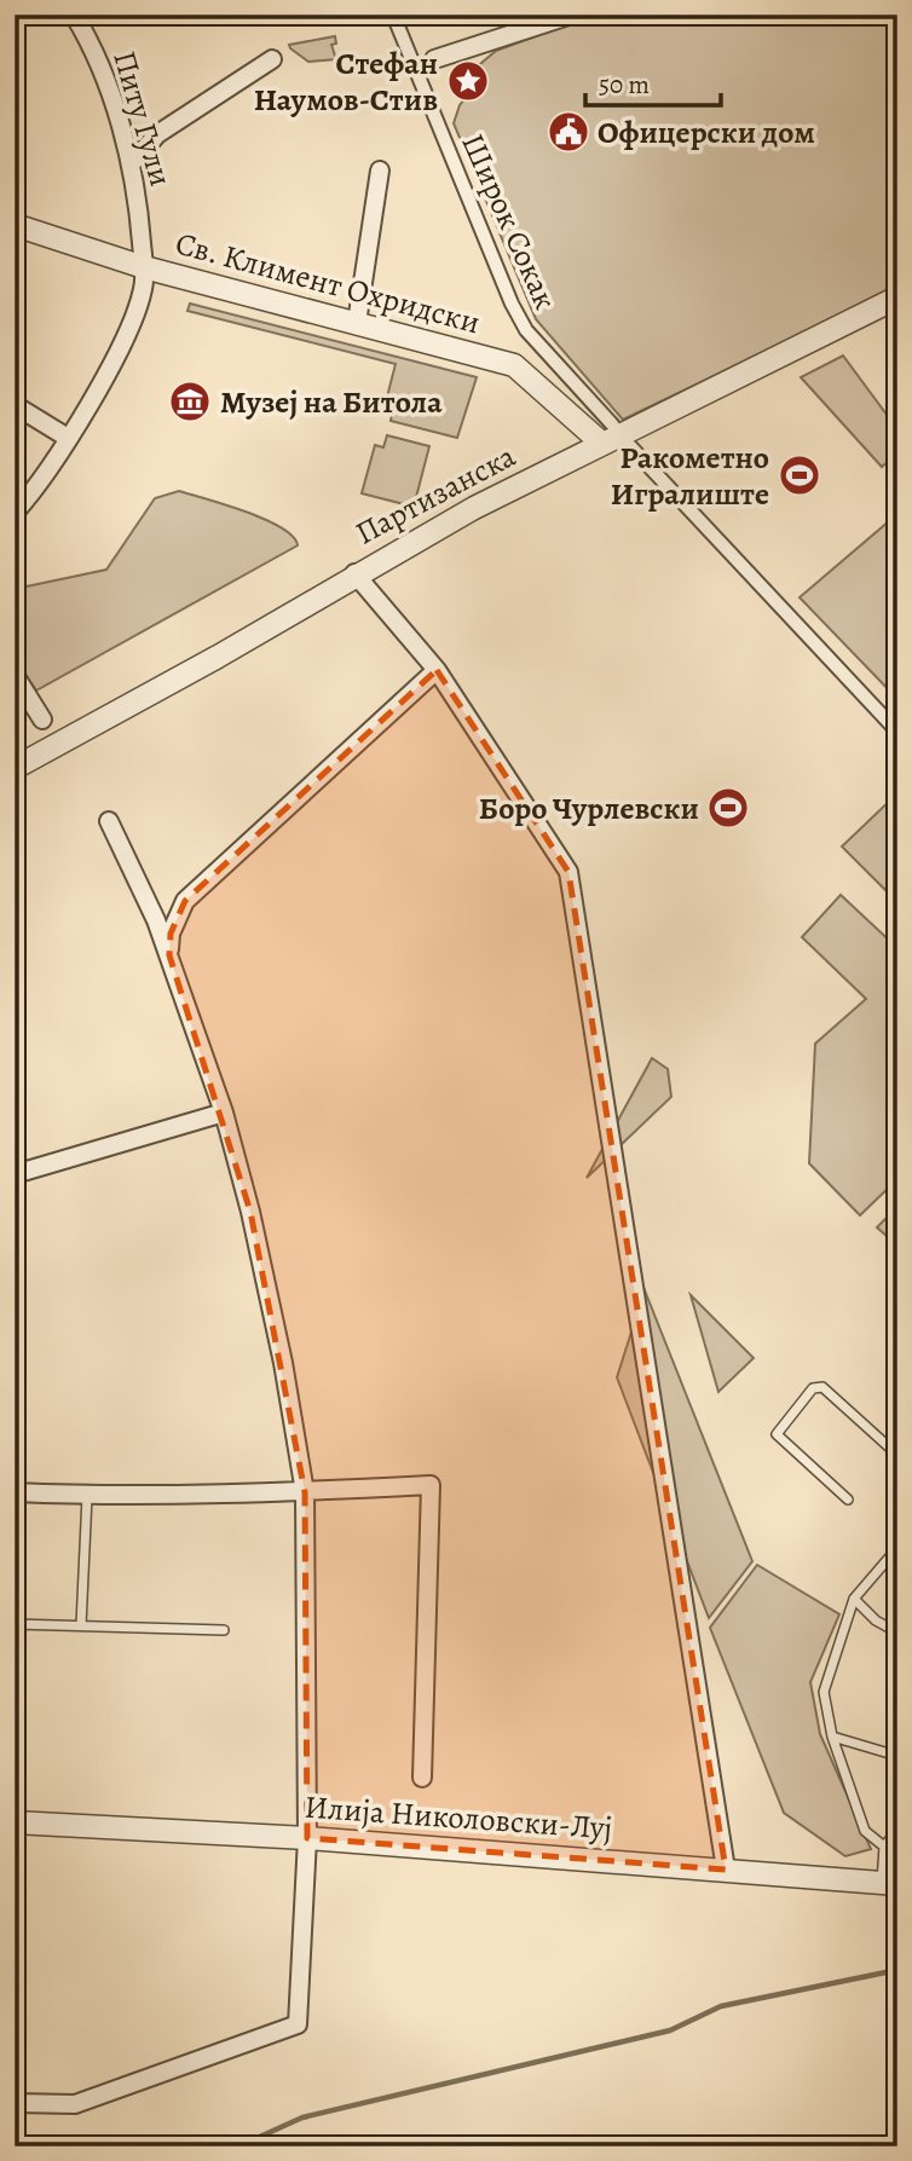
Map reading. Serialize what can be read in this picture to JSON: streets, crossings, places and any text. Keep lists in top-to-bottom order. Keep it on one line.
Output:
{"streets":{"street":["Питу Гули","Широк Сокак","Св. Климент Охридски","Партизанска","Илија Николовски-Луј"]},"crossings":[["Питу Гули","Св. Климент Охридски"],["Широк Сокак","Св. Климент Охридски"],["Широк Сокак","Партизанска"],["Св. Климент Охридски","Партизанска"]],"places":{"place":["Стефан Наумов-Стив"],"public building":["Офицерски дом"],"museum":["Музеј на Битола"],"sports":["Ракометно Игралиште","Боро Чурлевски"]},"scale_bar":"50 m"}
